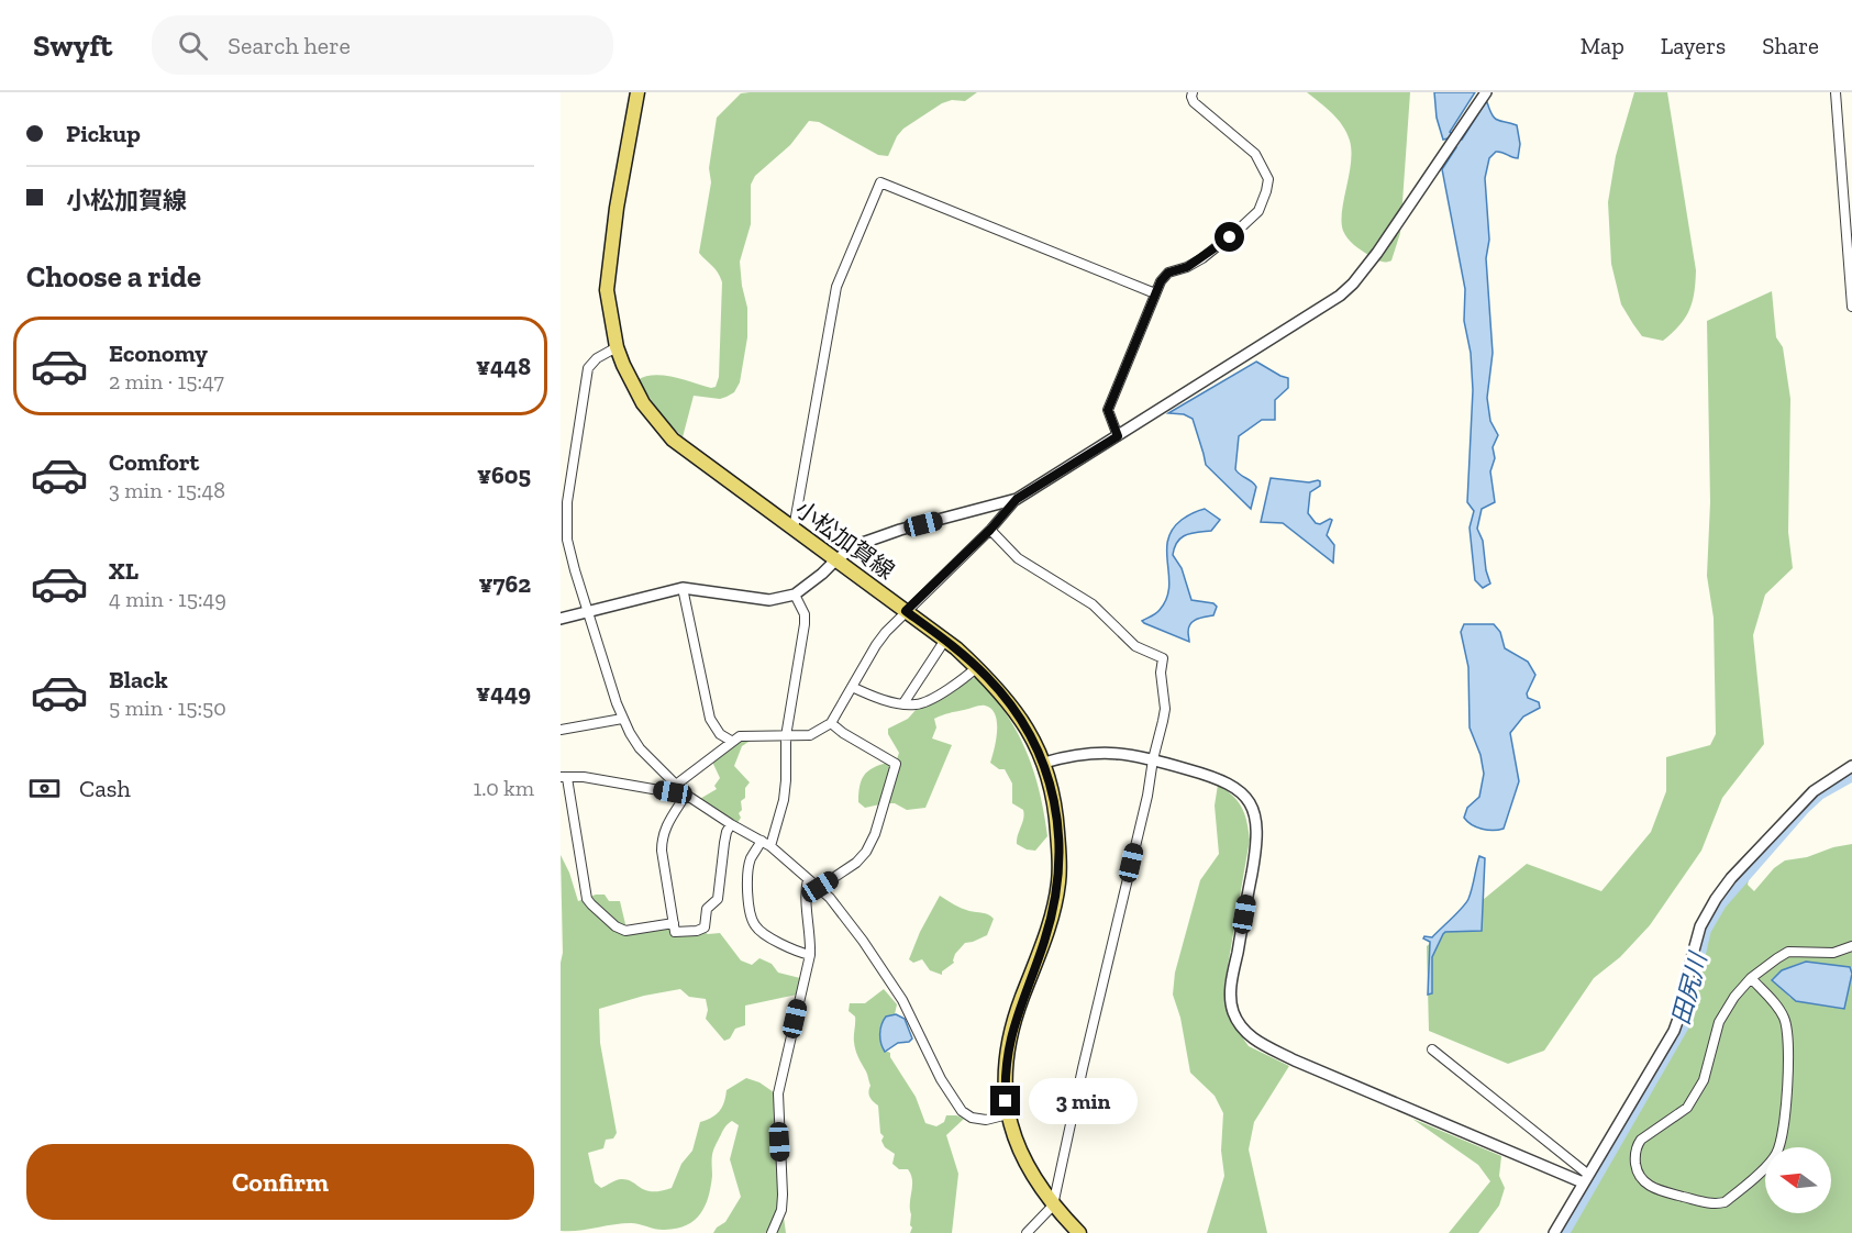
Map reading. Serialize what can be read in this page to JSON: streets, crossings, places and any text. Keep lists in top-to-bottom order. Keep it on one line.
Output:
{"streets":{"main road":["小松加賀線"]},"water":["田尻川"],"north":"left","page":{"header":"Swyft","search":"Search here","nav":["Map","Layers","Share"],"banner":["Pickup","小松加賀線"],"heading":"Choose a ride","list":[{"name":"Economy","note":"2 min · 15:47","value":"¥448"},{"name":"Comfort","note":"3 min · 15:48","value":"¥605"},{"name":"XL","note":"4 min · 15:49","value":"¥762"},{"name":"Black","note":"5 min · 15:50","value":"¥449"}],"pay":["Cash","1.0 km"],"bubble":"3 min","buttons":"Confirm"}}
